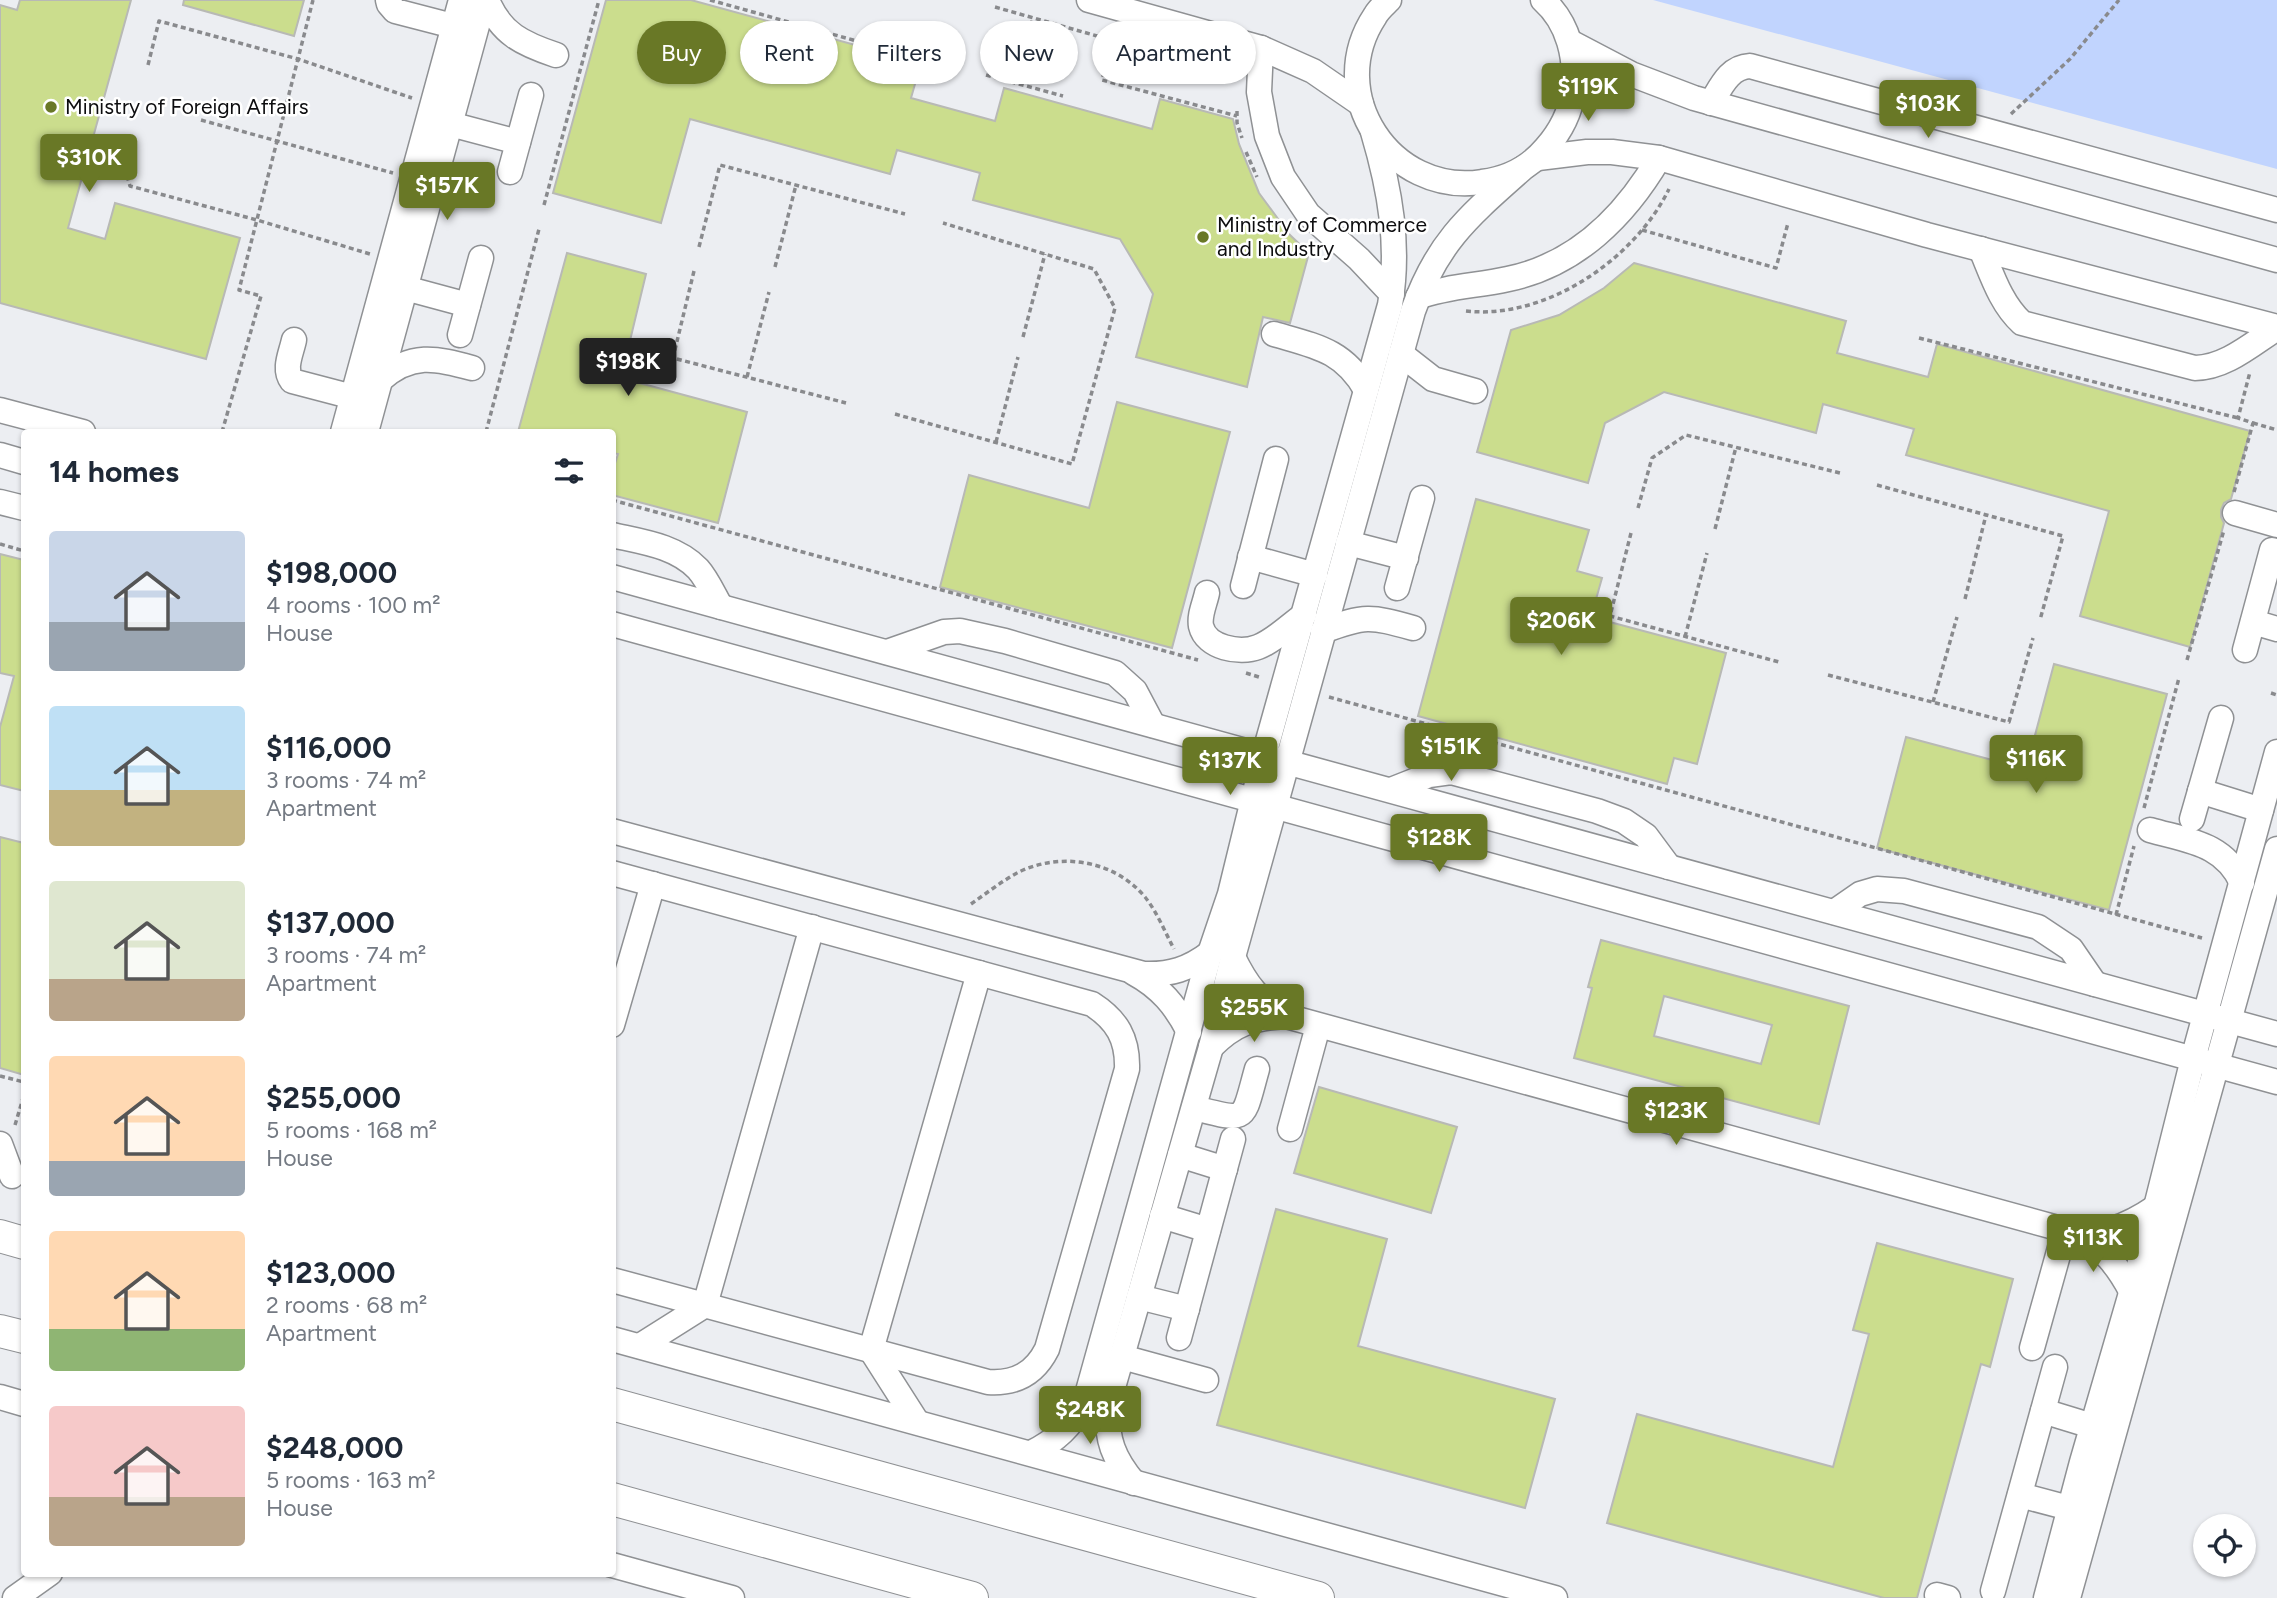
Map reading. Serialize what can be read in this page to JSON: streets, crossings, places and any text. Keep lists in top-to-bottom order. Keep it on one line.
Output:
{"places":["Ministry of Foreign Affairs","Ministry of Commerce and Industry"],"page":{"chip":["Buy","Rent","Filters","New","Apartment"],"price":["$119K","$103K","$310K","$157K","$198K","$206K","$151K","$116K","$137K","$128K","$255K","$123K","$113K","$248K"],"heading":"14 homes","list":[{"name":"$198,000","note":"4 rooms · 100 m² · House"},{"name":"$116,000","note":"3 rooms · 74 m² · Apartment"},{"name":"$137,000","note":"3 rooms · 74 m² · Apartment"},{"name":"$255,000","note":"5 rooms · 168 m² · House"},{"name":"$123,000","note":"2 rooms · 68 m² · Apartment"},{"name":"$248,000","note":"5 rooms · 163 m² · House"}]}}
